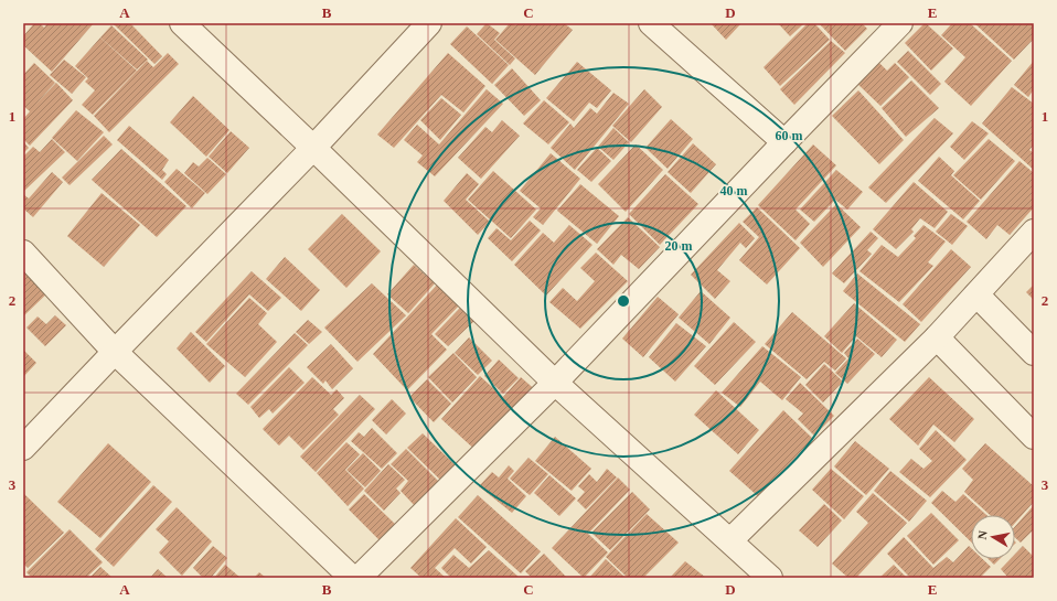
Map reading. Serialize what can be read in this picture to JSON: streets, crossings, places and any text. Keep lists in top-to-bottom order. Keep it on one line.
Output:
{"north":"left","grid":{"columns":["A","B","C","D","E"],"rows":["1","2","3"]},"rings":["60 m","40 m","20 m"]}
